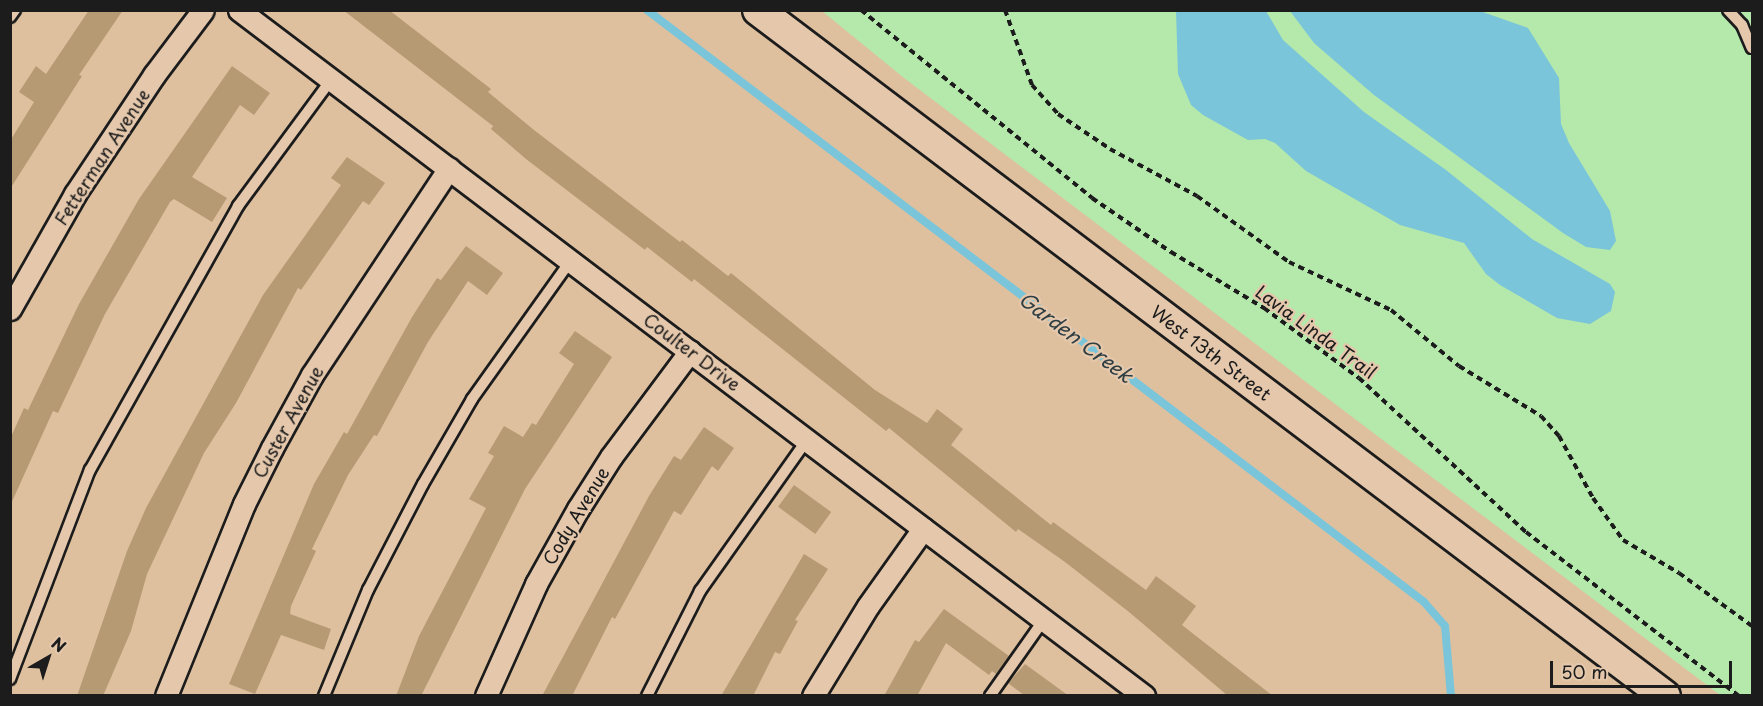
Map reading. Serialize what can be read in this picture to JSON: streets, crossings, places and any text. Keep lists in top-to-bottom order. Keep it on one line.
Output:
{"streets":{"main road":["West 13th Street"],"street":["Fetterman Avenue","Coulter Drive","Custer Avenue","Cody Avenue"],"path":["Lavia Linda Trail"]},"crossings":[["Coulter Drive","Custer Avenue"],["Coulter Drive","Cody Avenue"]],"water":["Garden Creek"],"scale_bar":"50 m","north":"top right"}
